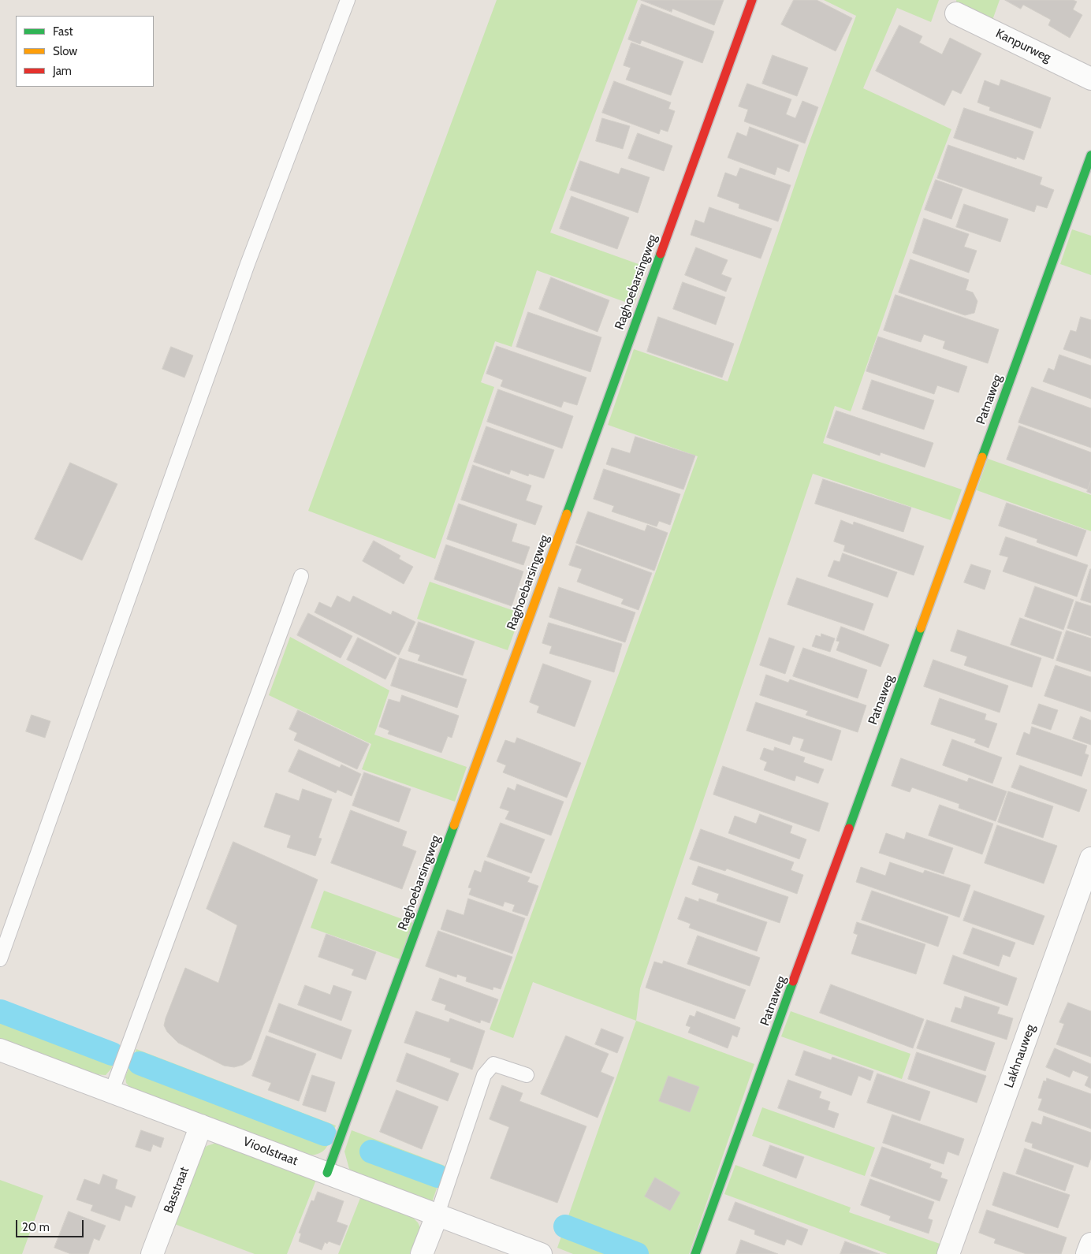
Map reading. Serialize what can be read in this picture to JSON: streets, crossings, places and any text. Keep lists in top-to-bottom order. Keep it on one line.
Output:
{"streets":{"street":["Kanpurweg","Raghoebarsingweg","Patnaweg","Lakhnauweg","Vioolstraat","Basstraat"]},"crossings":[["Raghoebarsingweg","Vioolstraat"],["Vioolstraat","Basstraat"]],"legend":["Fast","Slow","Jam"],"scale_bar":"20 m"}
